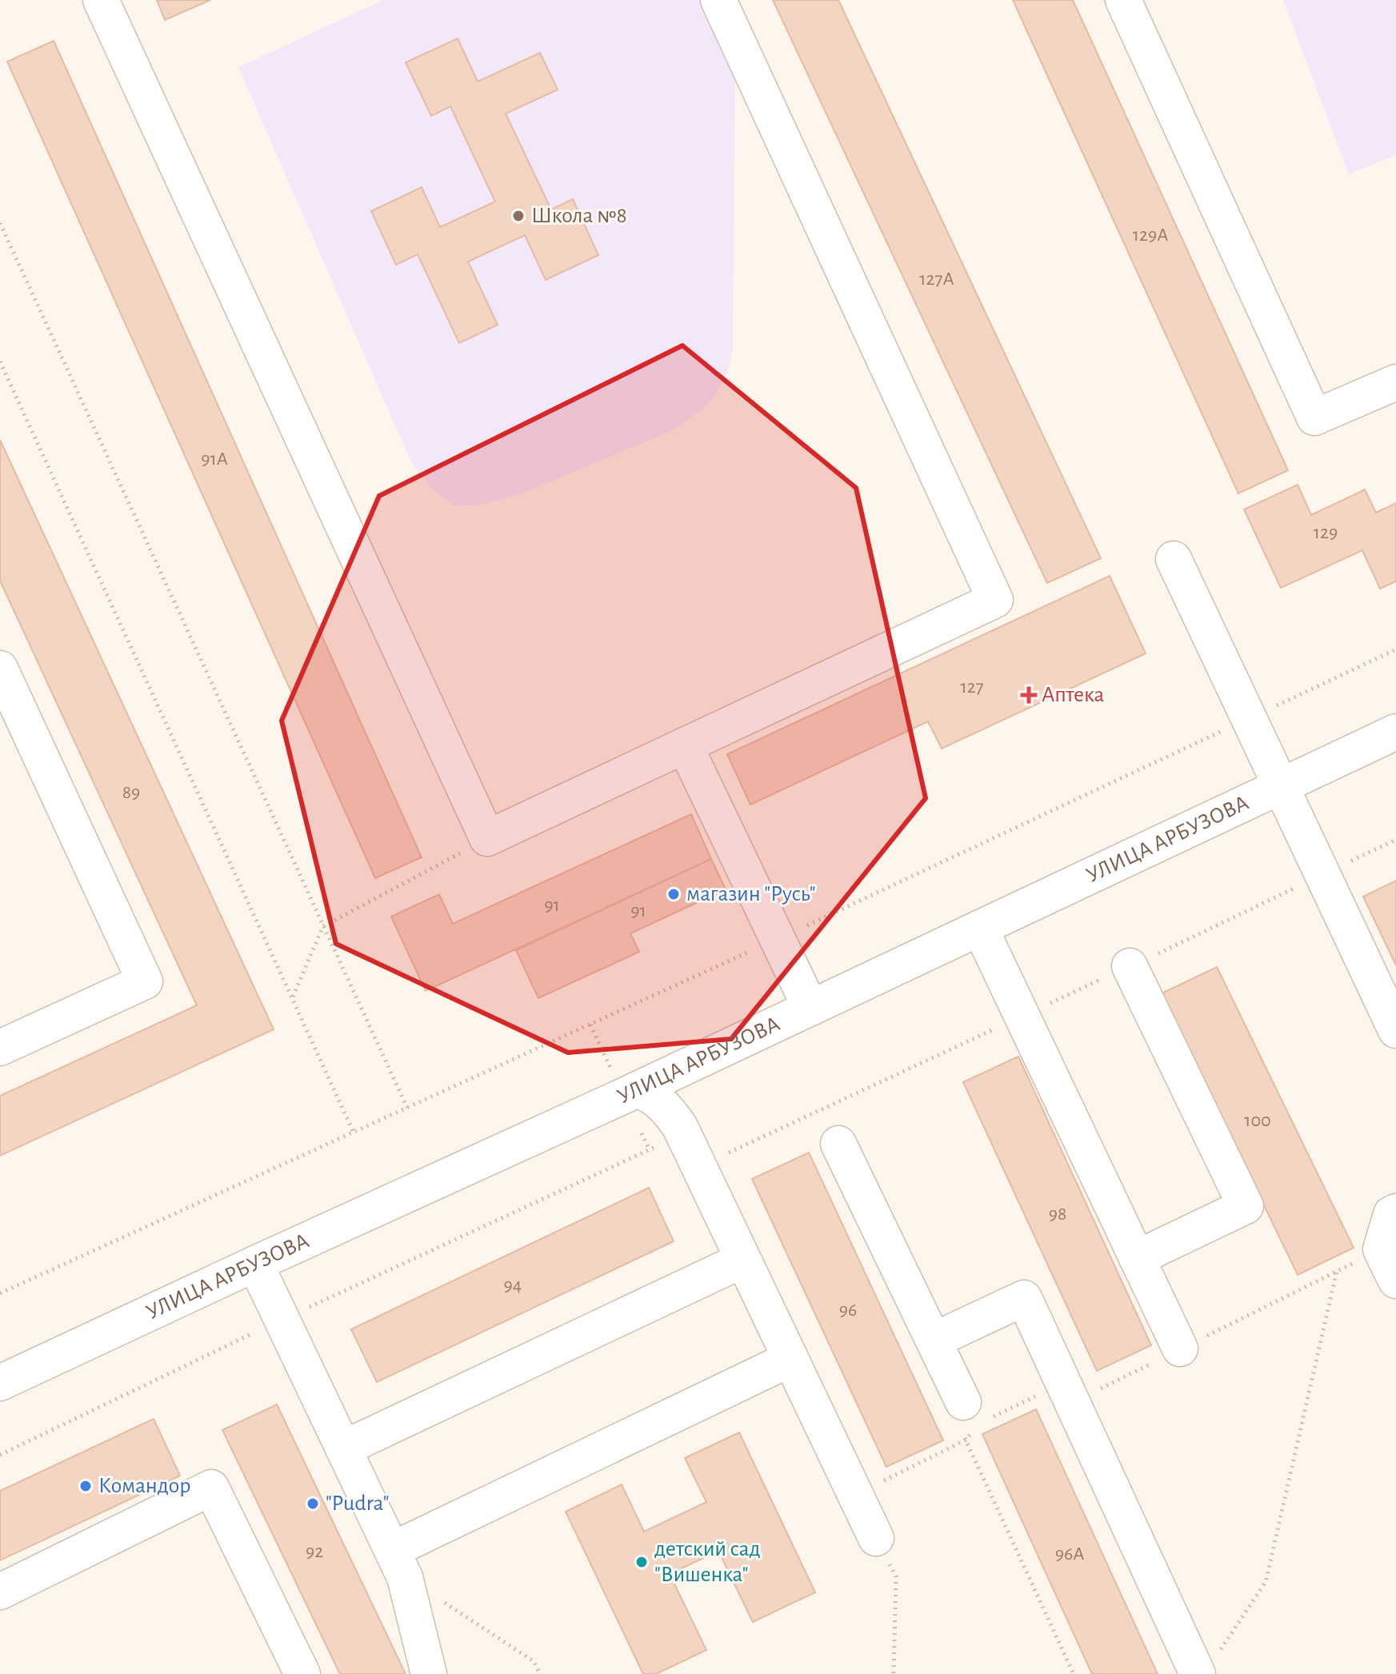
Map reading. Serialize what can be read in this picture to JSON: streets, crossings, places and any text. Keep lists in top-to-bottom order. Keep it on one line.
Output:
{"streets":{"street":["УЛИЦА АРБУЗОВА"]},"places":{"other":["Школа №8","магазин \"Русь\"","Командор","\"Pudra\"","детский сад \"Вишенка\""],"health":["Аптека"]},"house_numbers":["129А","127А","91А","129","127","89","91","91","100","98","94","96","92","96А"]}
